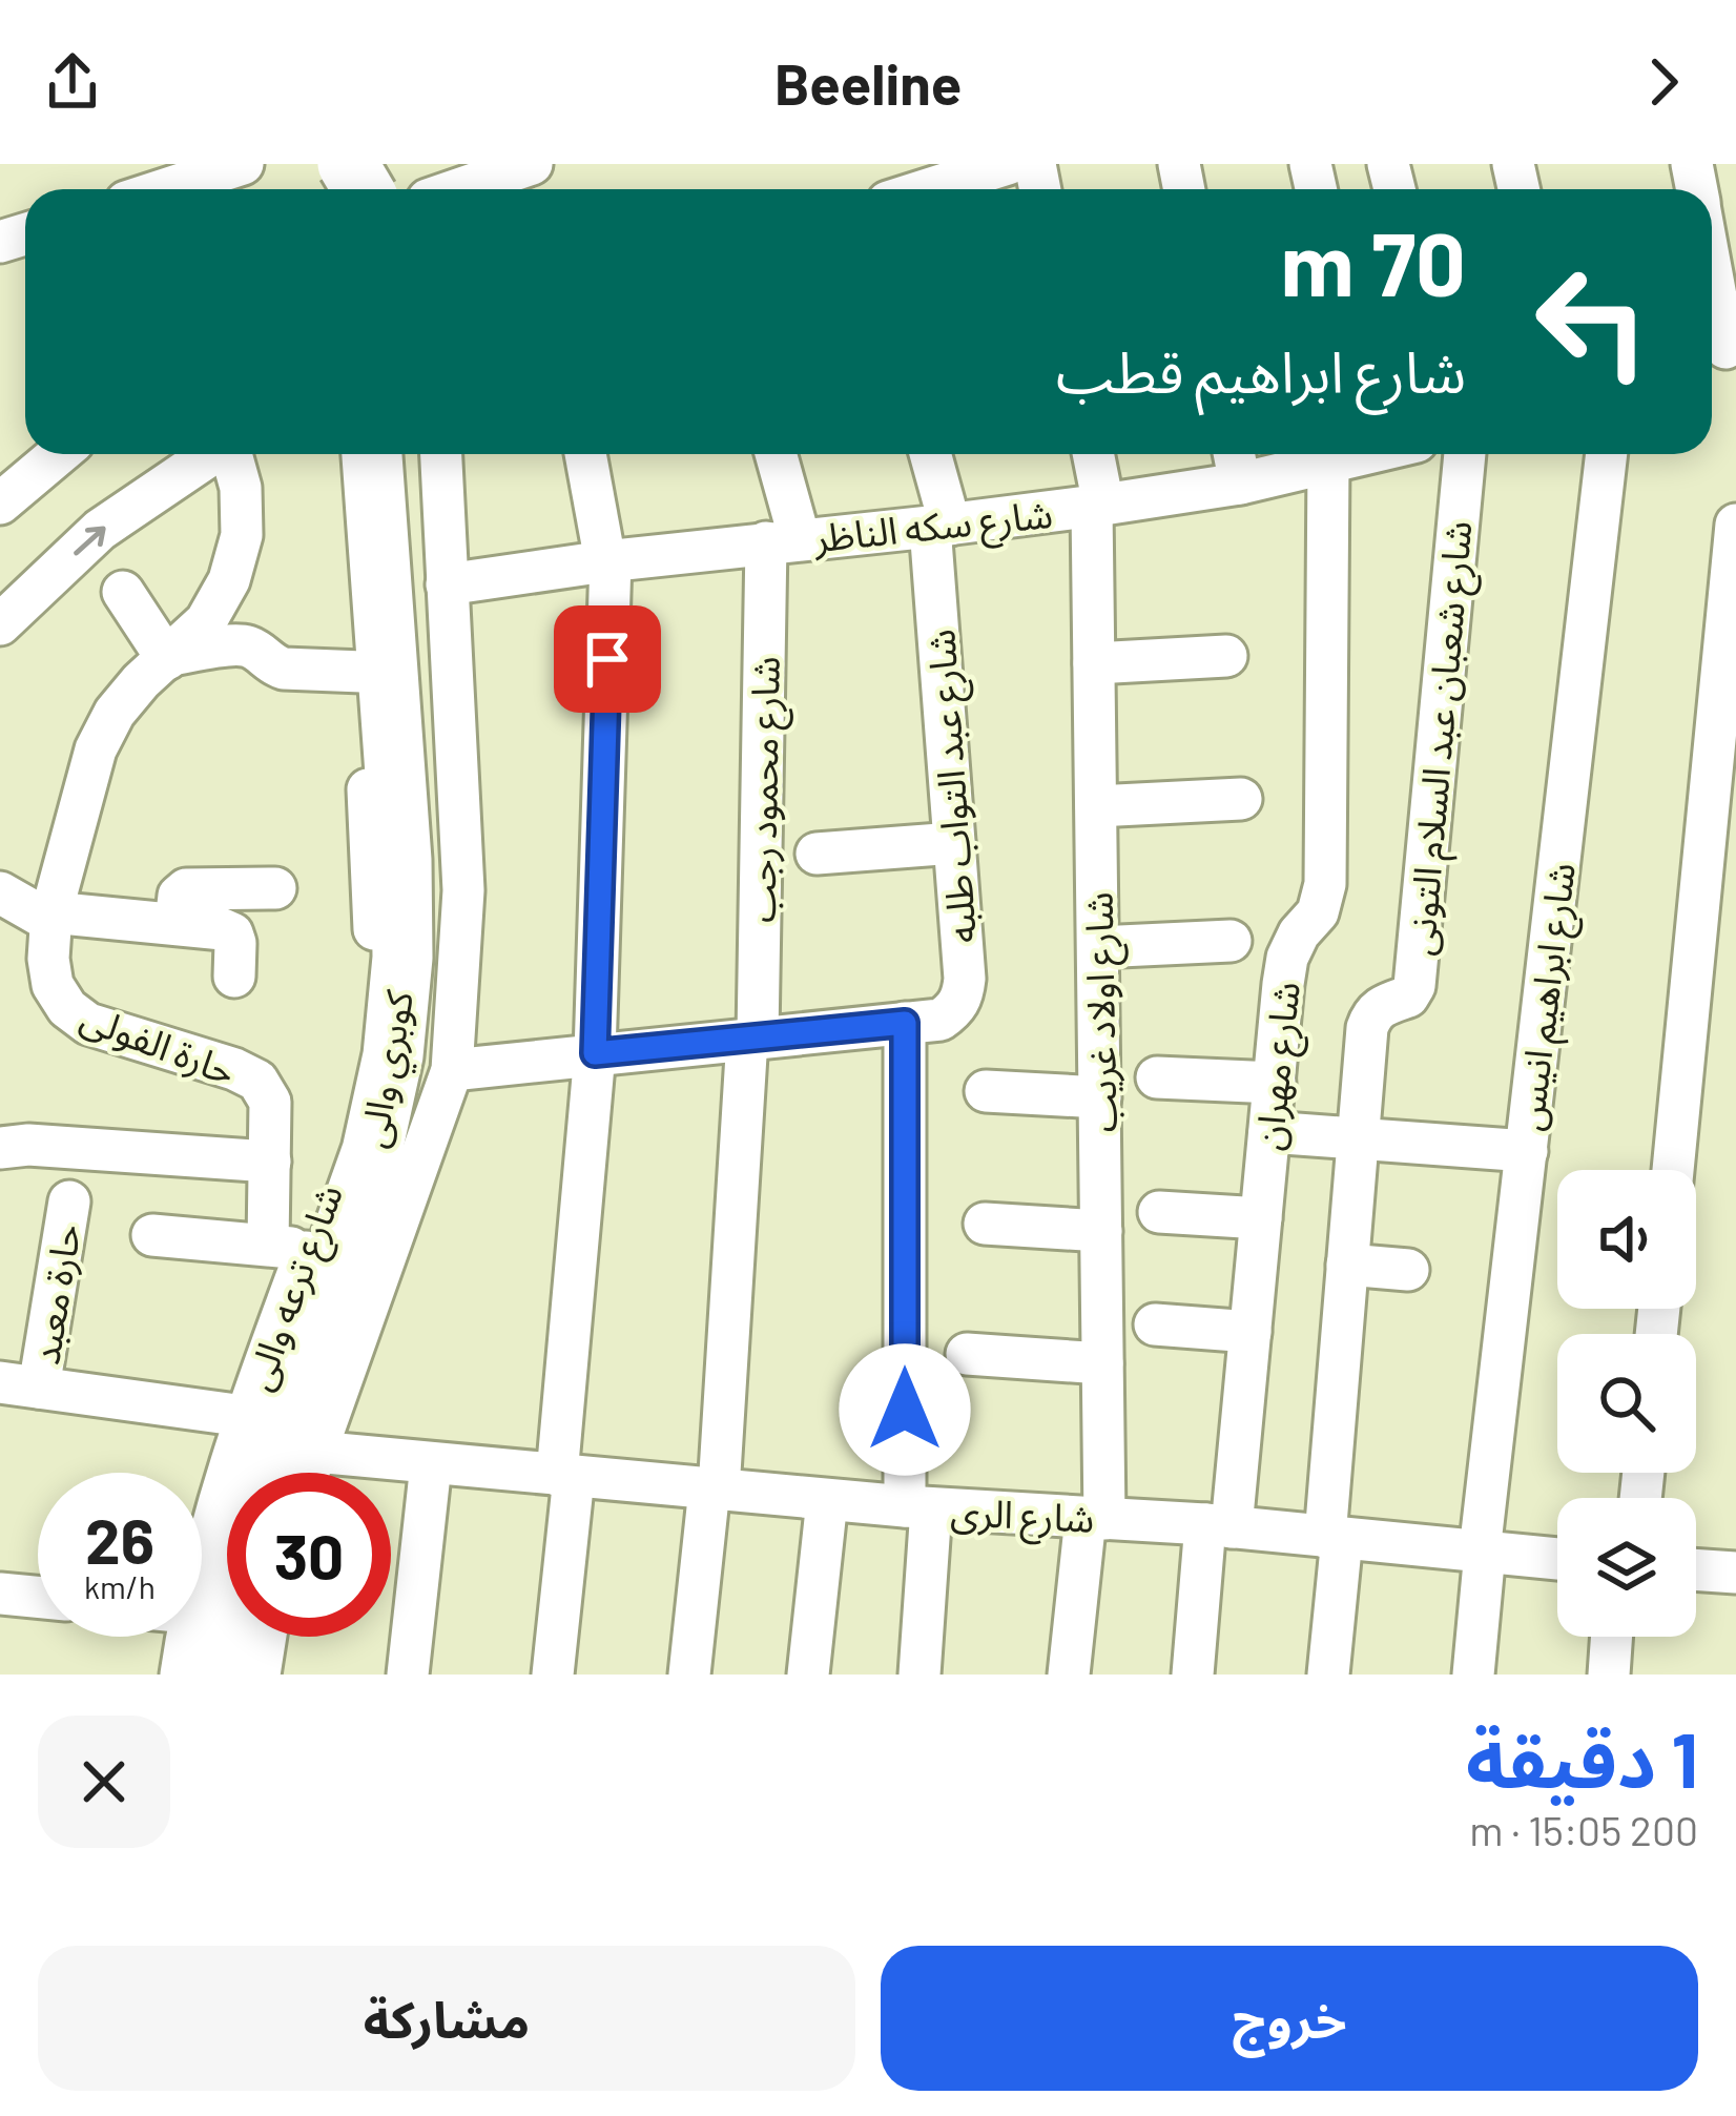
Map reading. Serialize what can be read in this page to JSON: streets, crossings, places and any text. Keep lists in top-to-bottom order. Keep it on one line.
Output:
{"streets":{"main road":["كوبري والى"],"street":["شارع سكه الناظر","شارع شعبان عبد السلام التونى","شارع عبد التواب طلبه","شارع محمود رجب","شارع ابراهيم انيس","شارع اولاد غريب","حارة الفولى","شارع مهران","شارع ترعه والى","حارة معبد","شارع الرى"]},"crossings":[["شارع سكه الناظر","شارع عبد التواب طلبه"],["شارع سكه الناظر","شارع محمود رجب"],["شارع سكه الناظر","شارع اولاد غريب"],["شارع سكه الناظر","شارع مهران"],["شارع سكه الناظر","شارع ترعه والى"],["شارع شعبان عبد السلام التونى","شارع الرى"],["شارع محمود رجب","شارع الرى"],["شارع ابراهيم انيس","شارع الرى"],["شارع اولاد غريب","شارع الرى"],["حارة الفولى","شارع ترعه والى"],["شارع مهران","شارع الرى"],["شارع ترعه والى","شارع الرى"]],"page":{"header":"Beeline","turn":["70 m","شارع ابراهيم قطب"],"speed":"26 km/h","limit":"30","heading":["1 دقيقة","200 m · 15:05"],"buttons":["خروج","مشاركة"]}}
